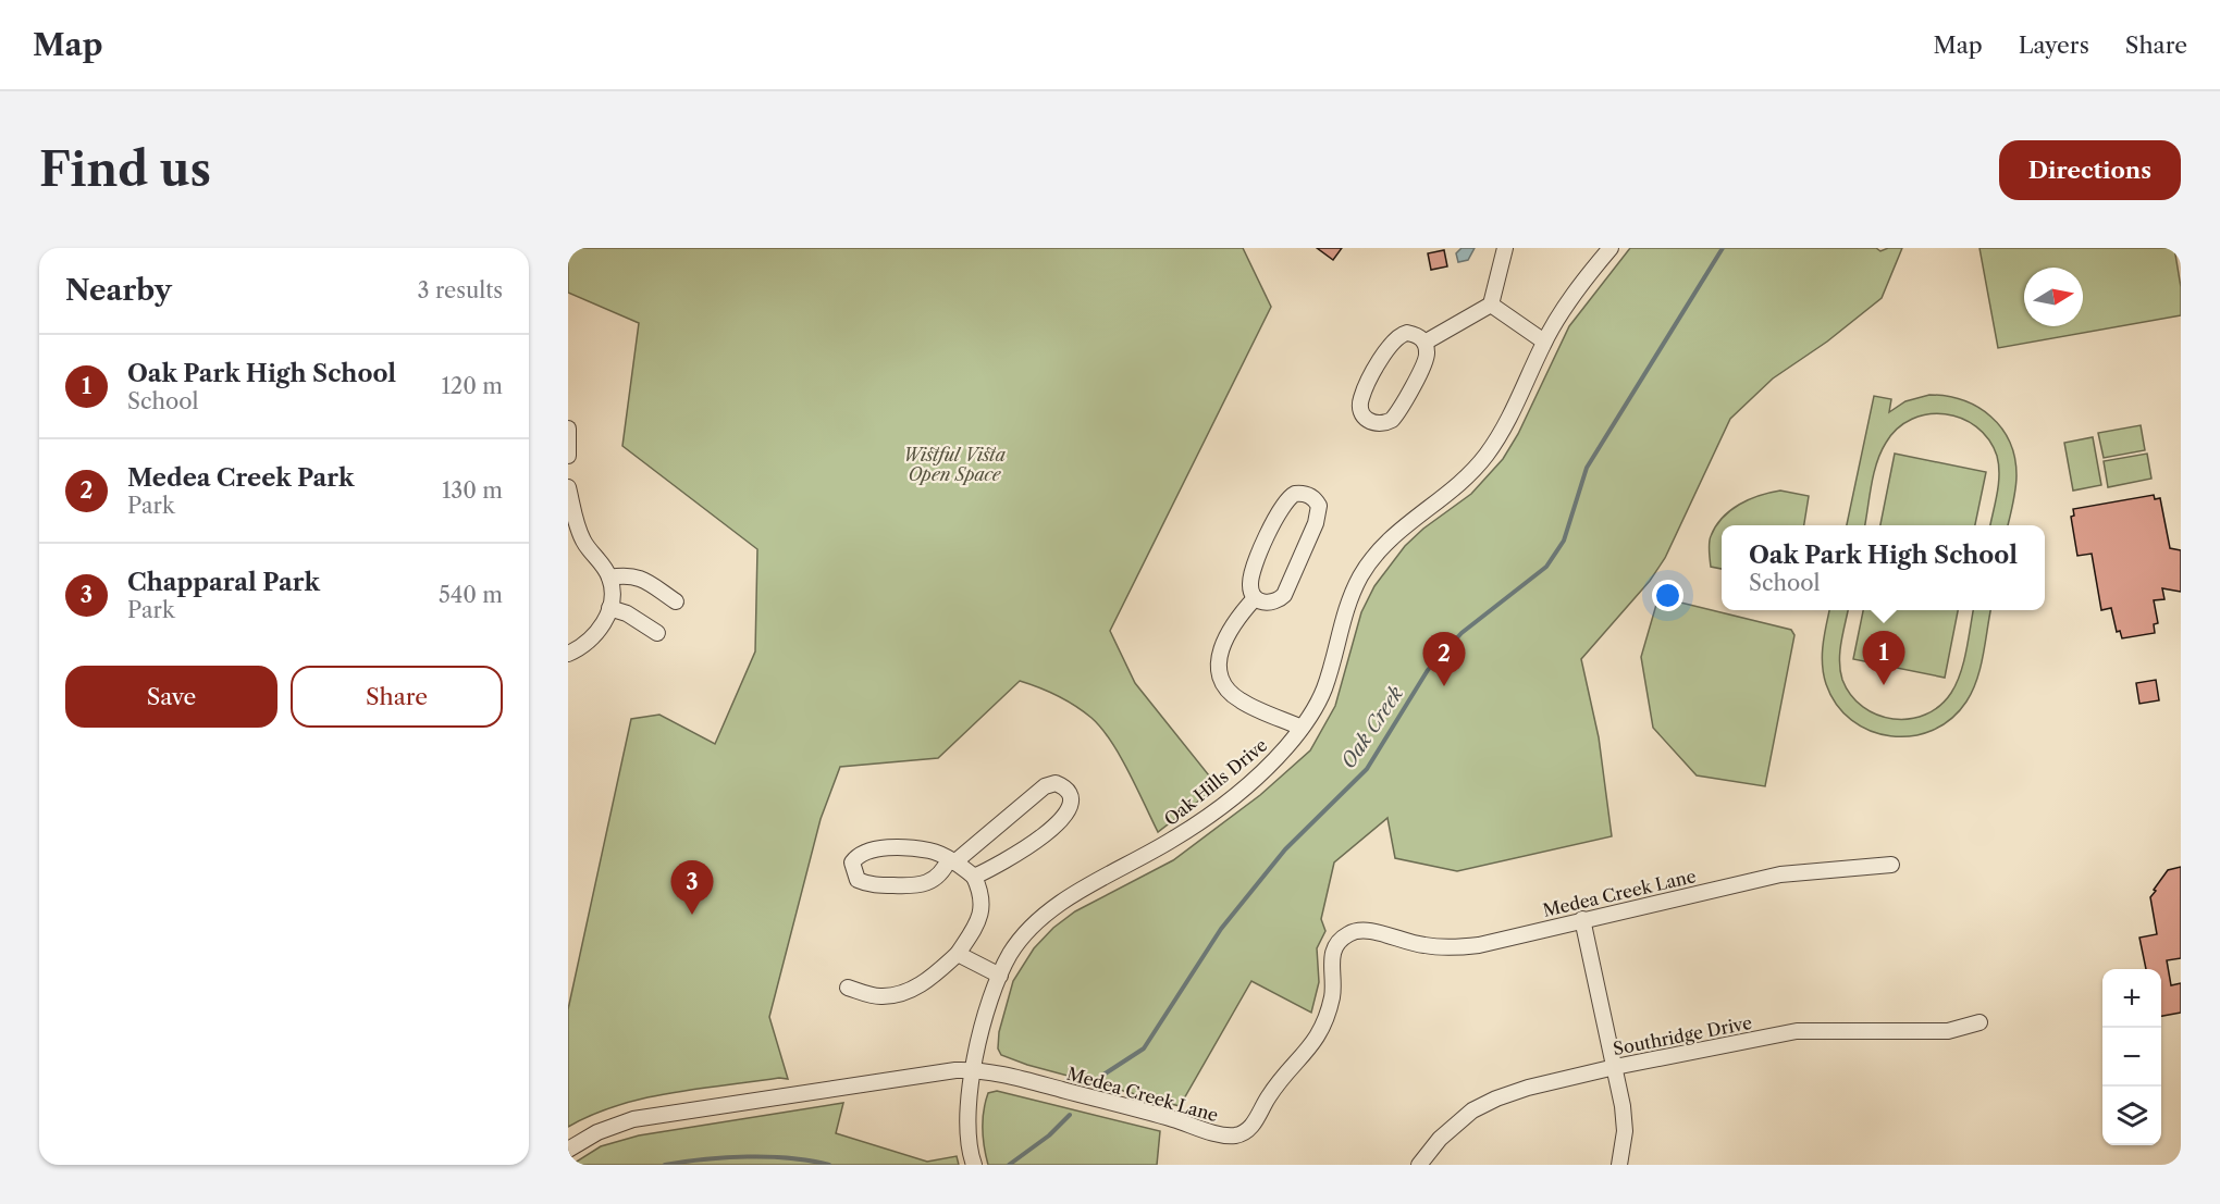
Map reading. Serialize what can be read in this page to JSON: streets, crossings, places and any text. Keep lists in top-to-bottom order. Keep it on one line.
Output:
{"streets":{"street":["Oak Hills Drive","Medea Creek Lane","Southridge Drive"]},"crossings":[["Oak Hills Drive","Medea Creek Lane"]],"water":["Oak Creek"],"parks":["Wistful Vista Open Space"],"north":"right","page":{"header":"Map","nav":["Map","Layers","Share"],"buttons":["Directions",["Save","Share"]],"title":"Find us","heading":["Nearby","3 results"],"list":[{"mark":"1","name":"Oak Park High School","note":"School","value":"120 m"},{"mark":"2","name":"Medea Creek Park","note":"Park","value":"130 m"},{"mark":"3","name":"Chapparal Park","note":"Park","value":"540 m"}],"popup":["Oak Park High School","School"],"pins":["1","2","3"],"map_buttons":["+","−"]}}
